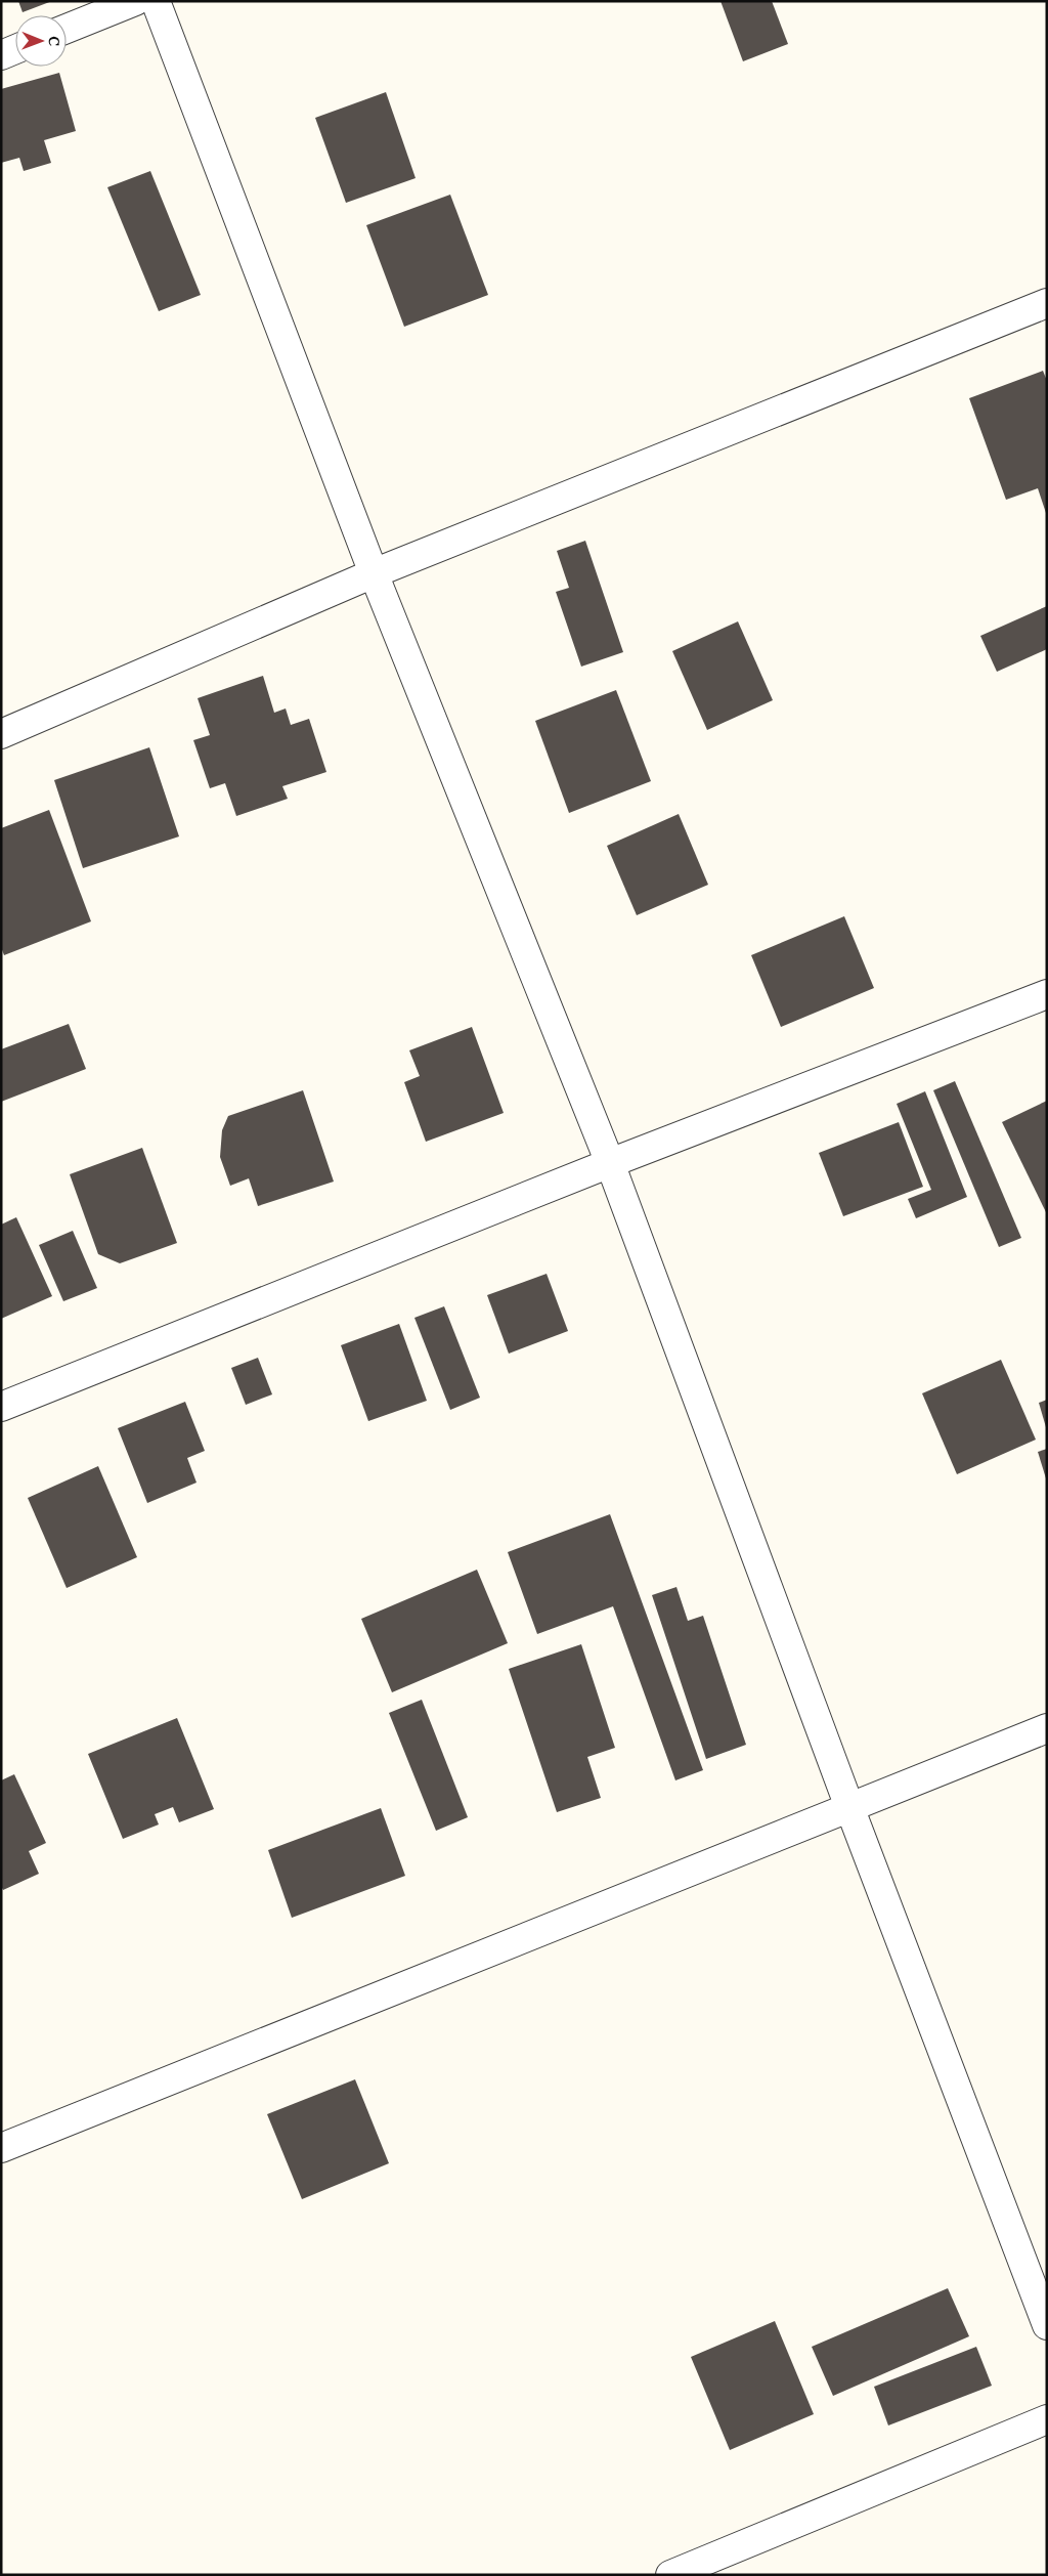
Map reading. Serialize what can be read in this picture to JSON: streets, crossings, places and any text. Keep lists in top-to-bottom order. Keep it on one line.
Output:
{"north":"right"}
